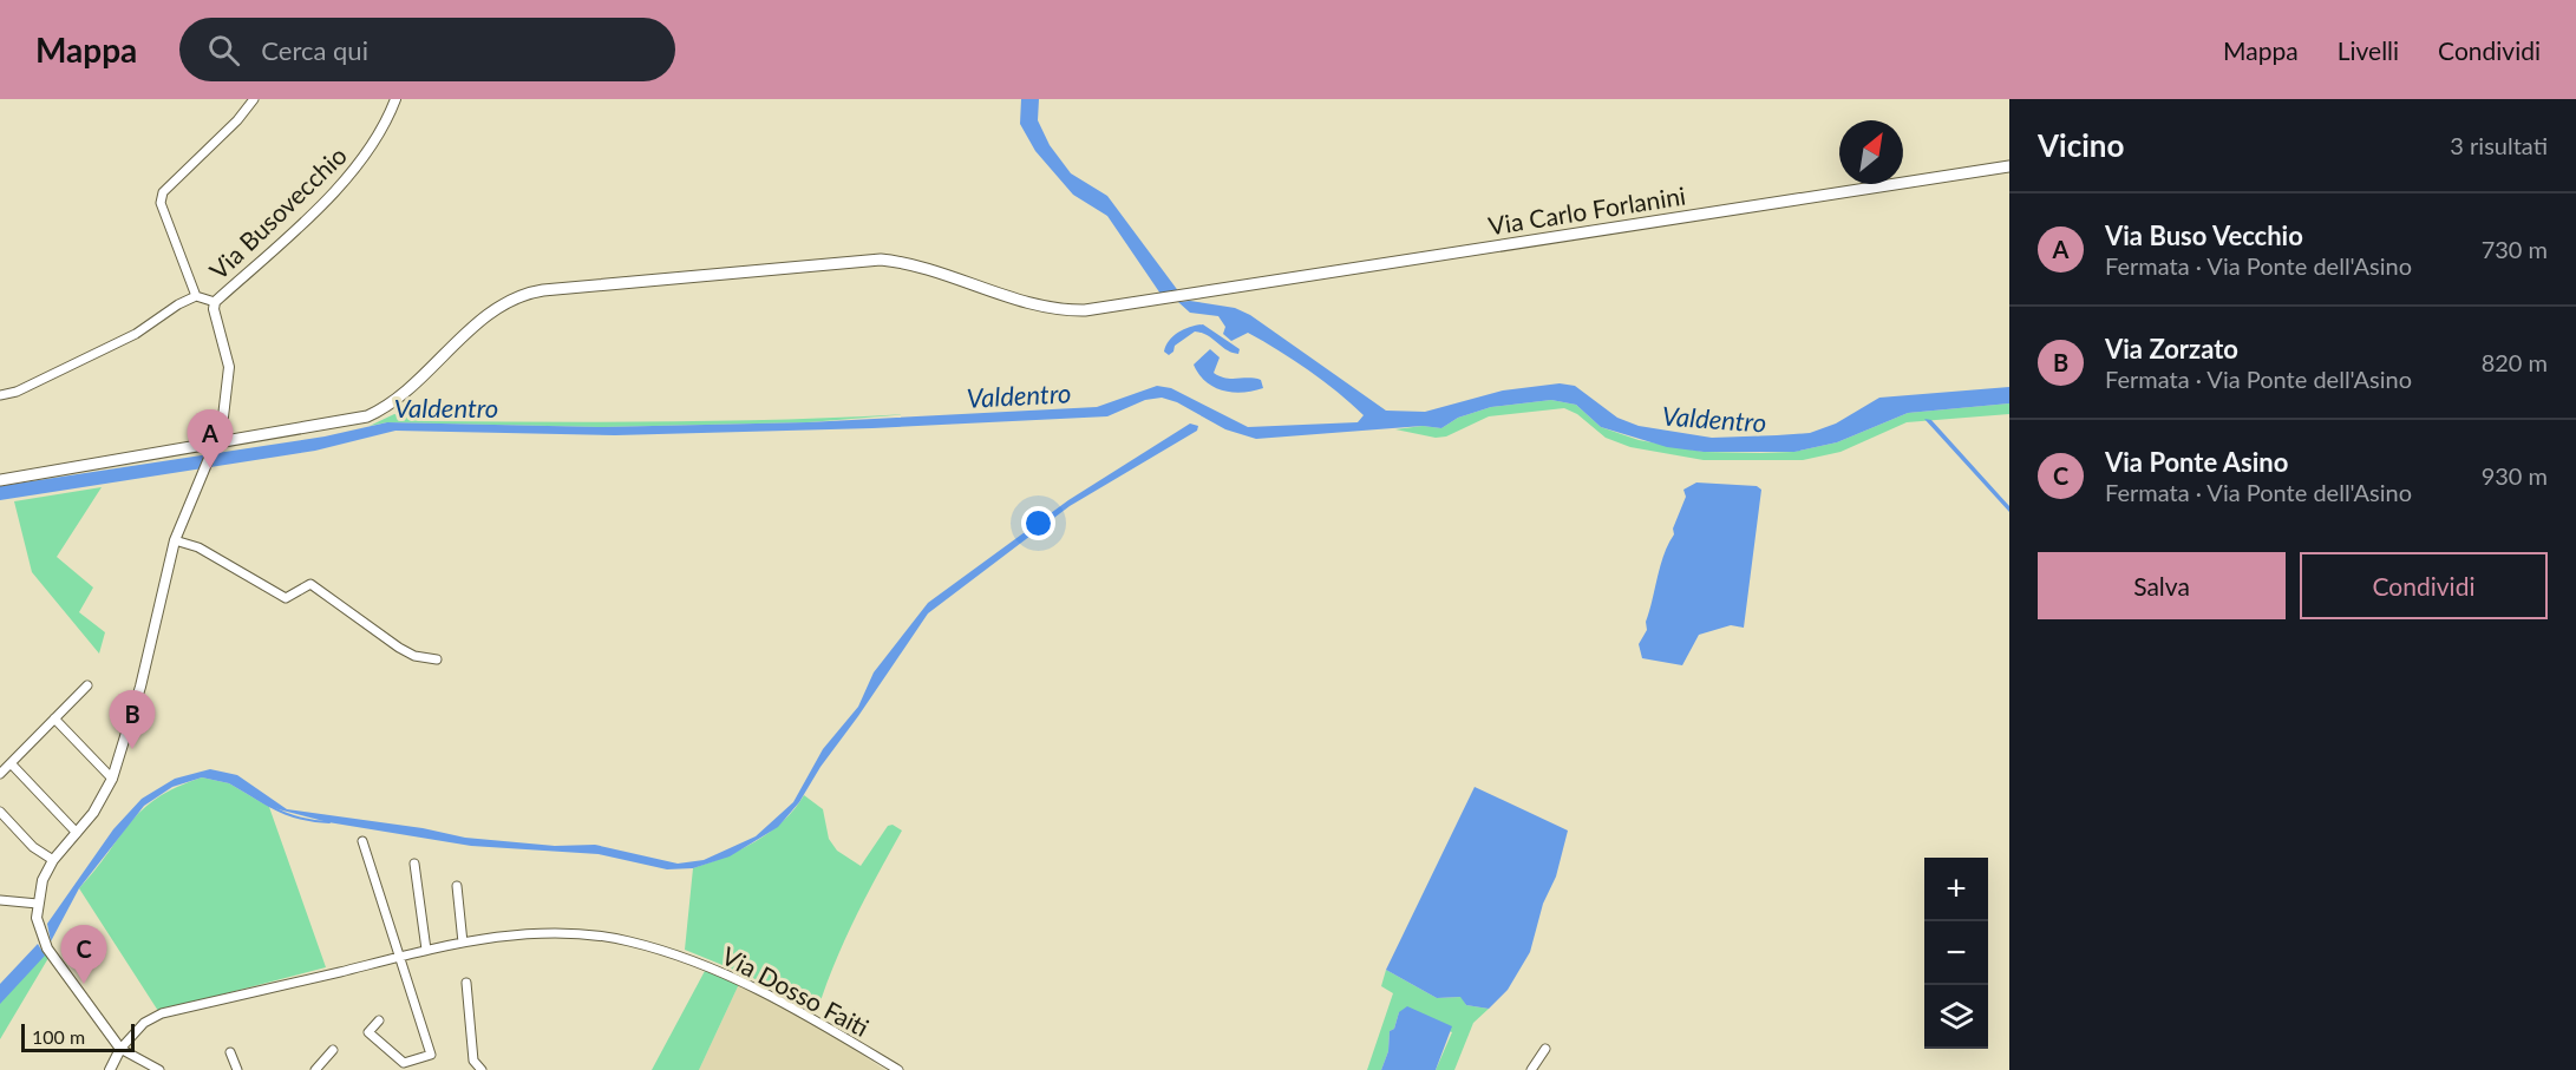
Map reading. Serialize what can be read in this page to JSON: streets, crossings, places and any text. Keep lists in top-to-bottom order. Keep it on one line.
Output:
{"streets":{"main road":["Via Carlo Forlanini"],"street":["Via Busovecchio","Via Dosso Faiti"]},"crossings":[["Via Carlo Forlanini","Via Busovecchio"]],"water":["Valdentro"],"scale_bar":"100 m","north":"top right","page":{"header":"Mappa","search":"Cerca qui","nav":["Mappa","Livelli","Condividi"],"heading":["Vicino","3 risultati"],"list":[{"mark":"A","name":"Via Buso Vecchio","note":"Fermata · Via Ponte dell'Asino","value":"730 m"},{"mark":"B","name":"Via Zorzato","note":"Fermata · Via Ponte dell'Asino","value":"820 m"},{"mark":"C","name":"Via Ponte Asino","note":"Fermata · Via Ponte dell'Asino","value":"930 m"}],"pins":["A","B","C"],"buttons":["Salva","Condividi"],"map_buttons":["+","−"],"scale":"100 m"}}
